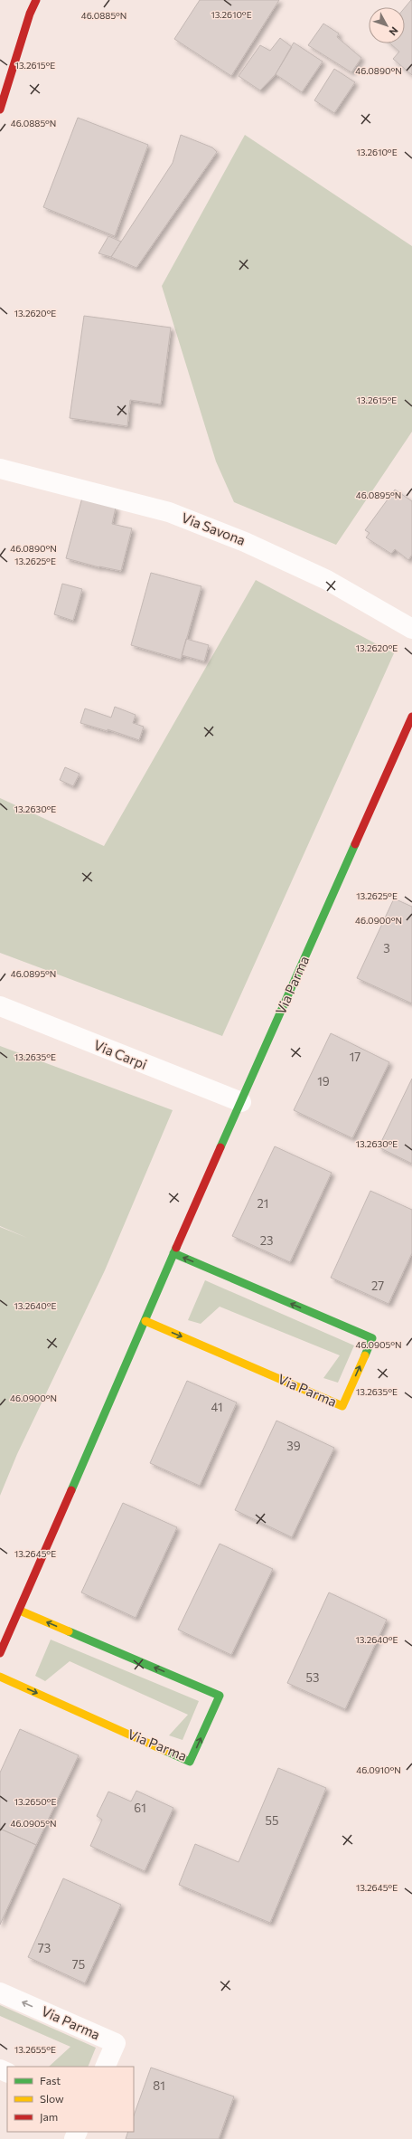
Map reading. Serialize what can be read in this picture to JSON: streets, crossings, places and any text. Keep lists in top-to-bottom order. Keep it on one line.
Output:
{"streets":{"street":["Via Savona","Via Parma","Via Carpi"]},"crossings":[["Via Parma","Via Carpi"]],"house_numbers":["3","17","19","21","23","27","41","39","53","61","55","73","75","81"],"legend":["Fast","Slow","Jam"],"north":"bottom right","coordinates":["13.2610°E","46.0885°N","13.2615°E","46.0890°N","13.2620°E","46.0895°N","13.2625°E","13.2630°E","46.0900°N","13.2635°E","13.2640°E","46.0905°N","13.2645°E","46.0910°N","13.2650°E","13.2655°E"]}
